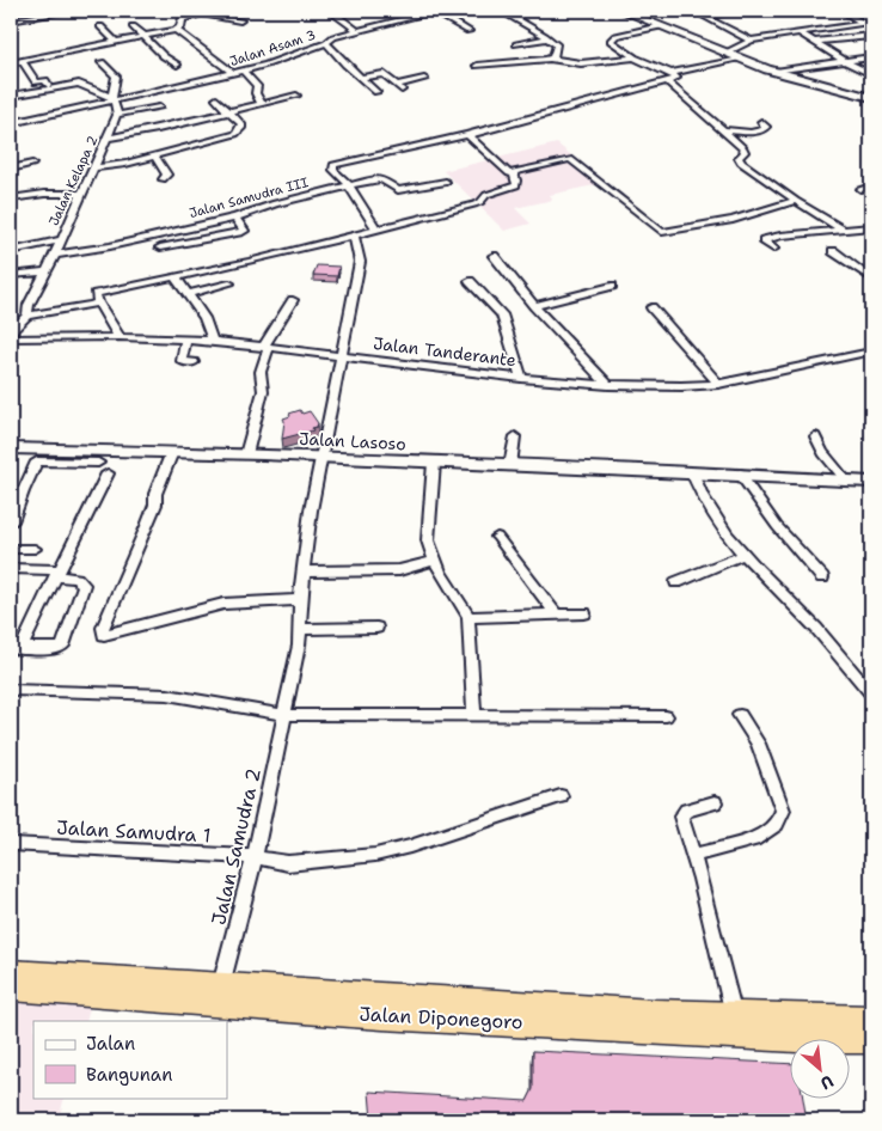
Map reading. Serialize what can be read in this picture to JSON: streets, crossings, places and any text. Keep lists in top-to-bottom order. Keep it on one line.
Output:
{"streets":{"highway":["Jalan Diponegoro"],"street":["Jalan Asam 3","Jalan Kelapa 2","Jalan Samudra III","Jalan Tanderante","Jalan Lasoso","Jalan Samudra 1","Jalan Samudra 2"]},"crossings":[["Jalan Kelapa 2","Jalan Samudra III"],["Jalan Lasoso","Jalan Samudra 2"],["Jalan Samudra 1","Jalan Samudra 2"],["Jalan Samudra 2","Jalan Diponegoro"]],"legend":["Jalan","Bangunan"],"north":"bottom right"}
